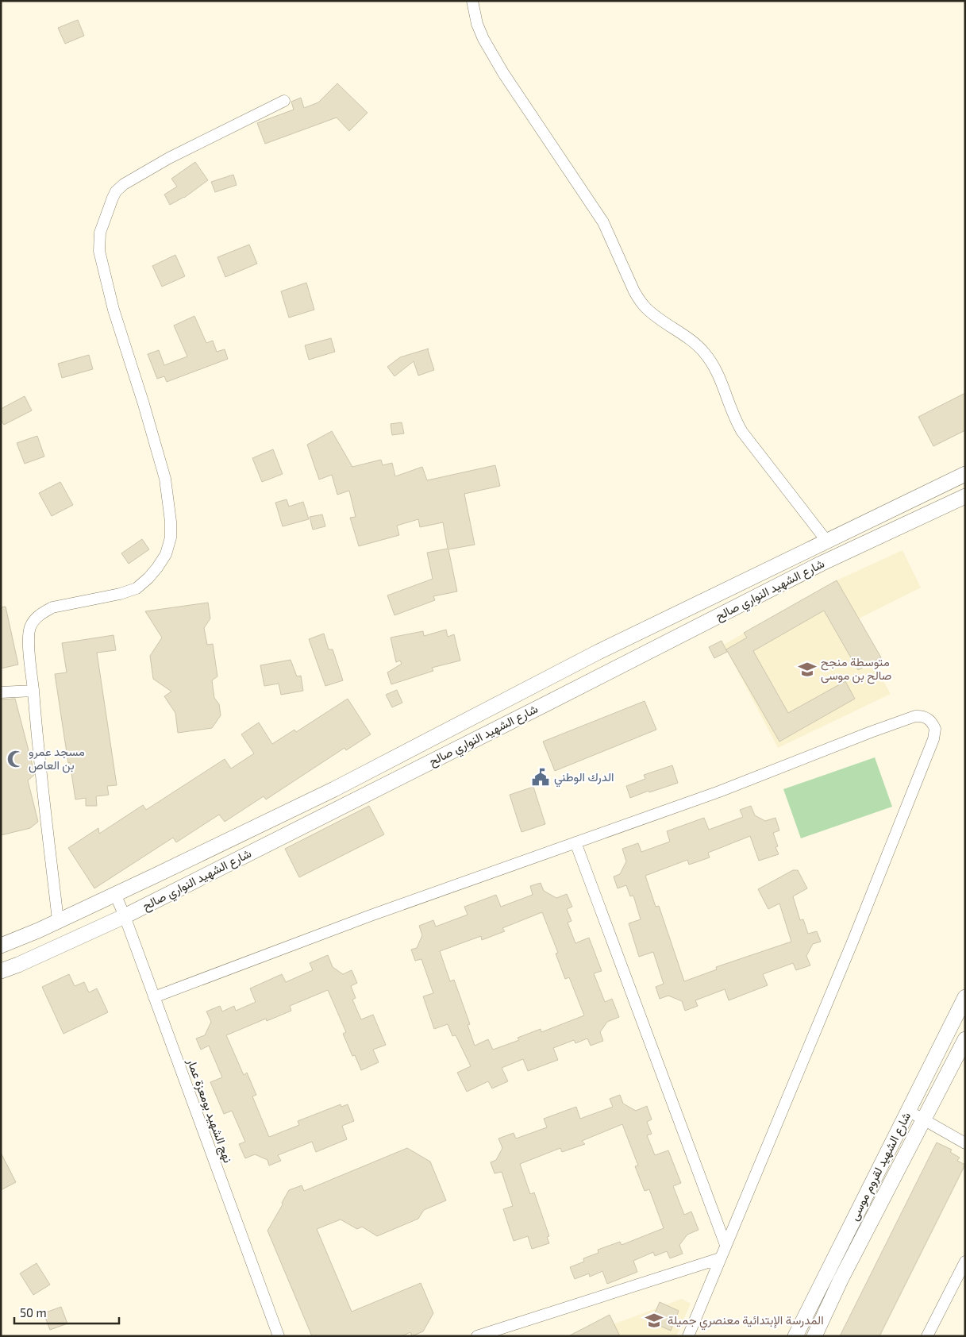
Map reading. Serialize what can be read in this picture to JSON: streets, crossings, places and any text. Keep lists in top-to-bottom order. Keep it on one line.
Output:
{"streets":{"street":["شارع الشهيد النواري صالح","نهج الشهيد بومعزة عمار","شارع الشهيد لقروم موسى"]},"crossings":[["شارع الشهيد النواري صالح","نهج الشهيد بومعزة عمار"]],"places":{"school or university":["متوسطة منجح صالح بن موسى","المدرسة الإبتدائية معنصري جميلة"],"mosque":["مسجد عمرو بن العاص"],"public building":["الدرك الوطني"]},"scale_bar":"50 m"}
